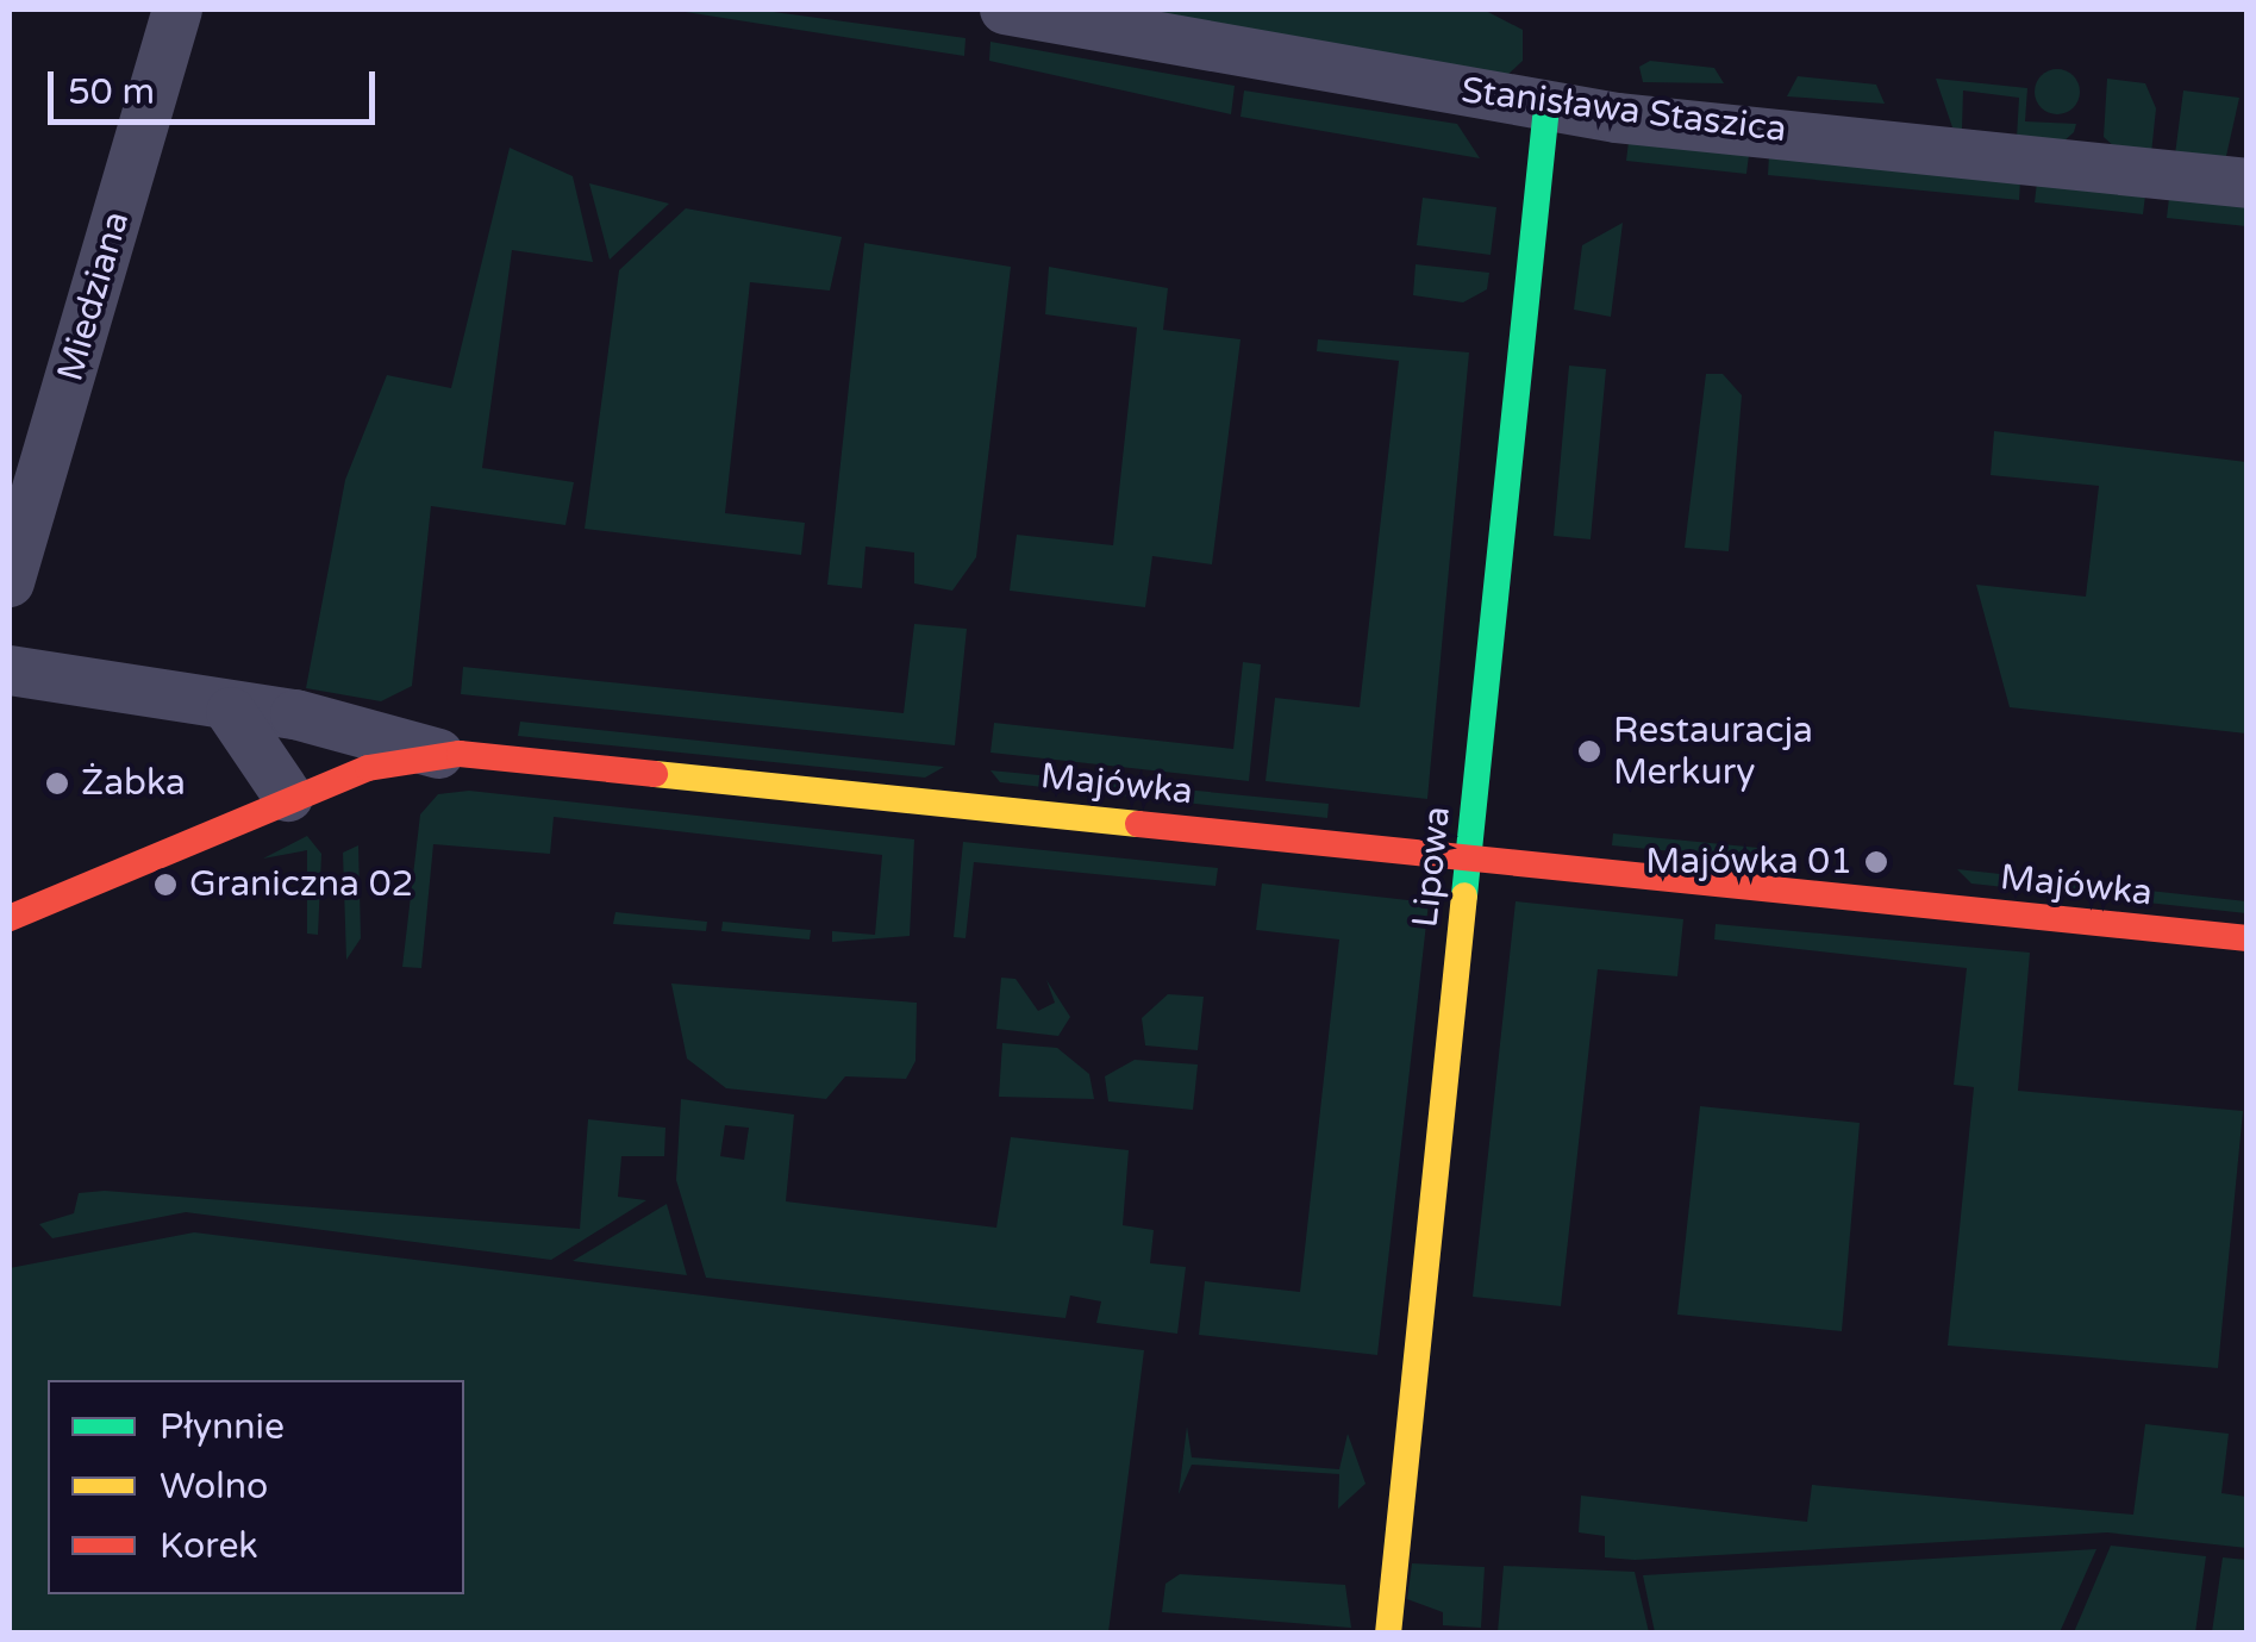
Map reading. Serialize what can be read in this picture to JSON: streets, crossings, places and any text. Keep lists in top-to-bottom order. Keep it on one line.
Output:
{"streets":{"street":["Stanisława Staszica","Miedziana","Majówka","Lipowa"]},"crossings":[["Stanisława Staszica","Lipowa"],["Majówka","Lipowa"]],"places":["Restauracja Merkury","Żabka","Majówka 01","Graniczna 02"],"legend":["Płynnie","Wolno","Korek"],"scale_bar":"50 m"}
